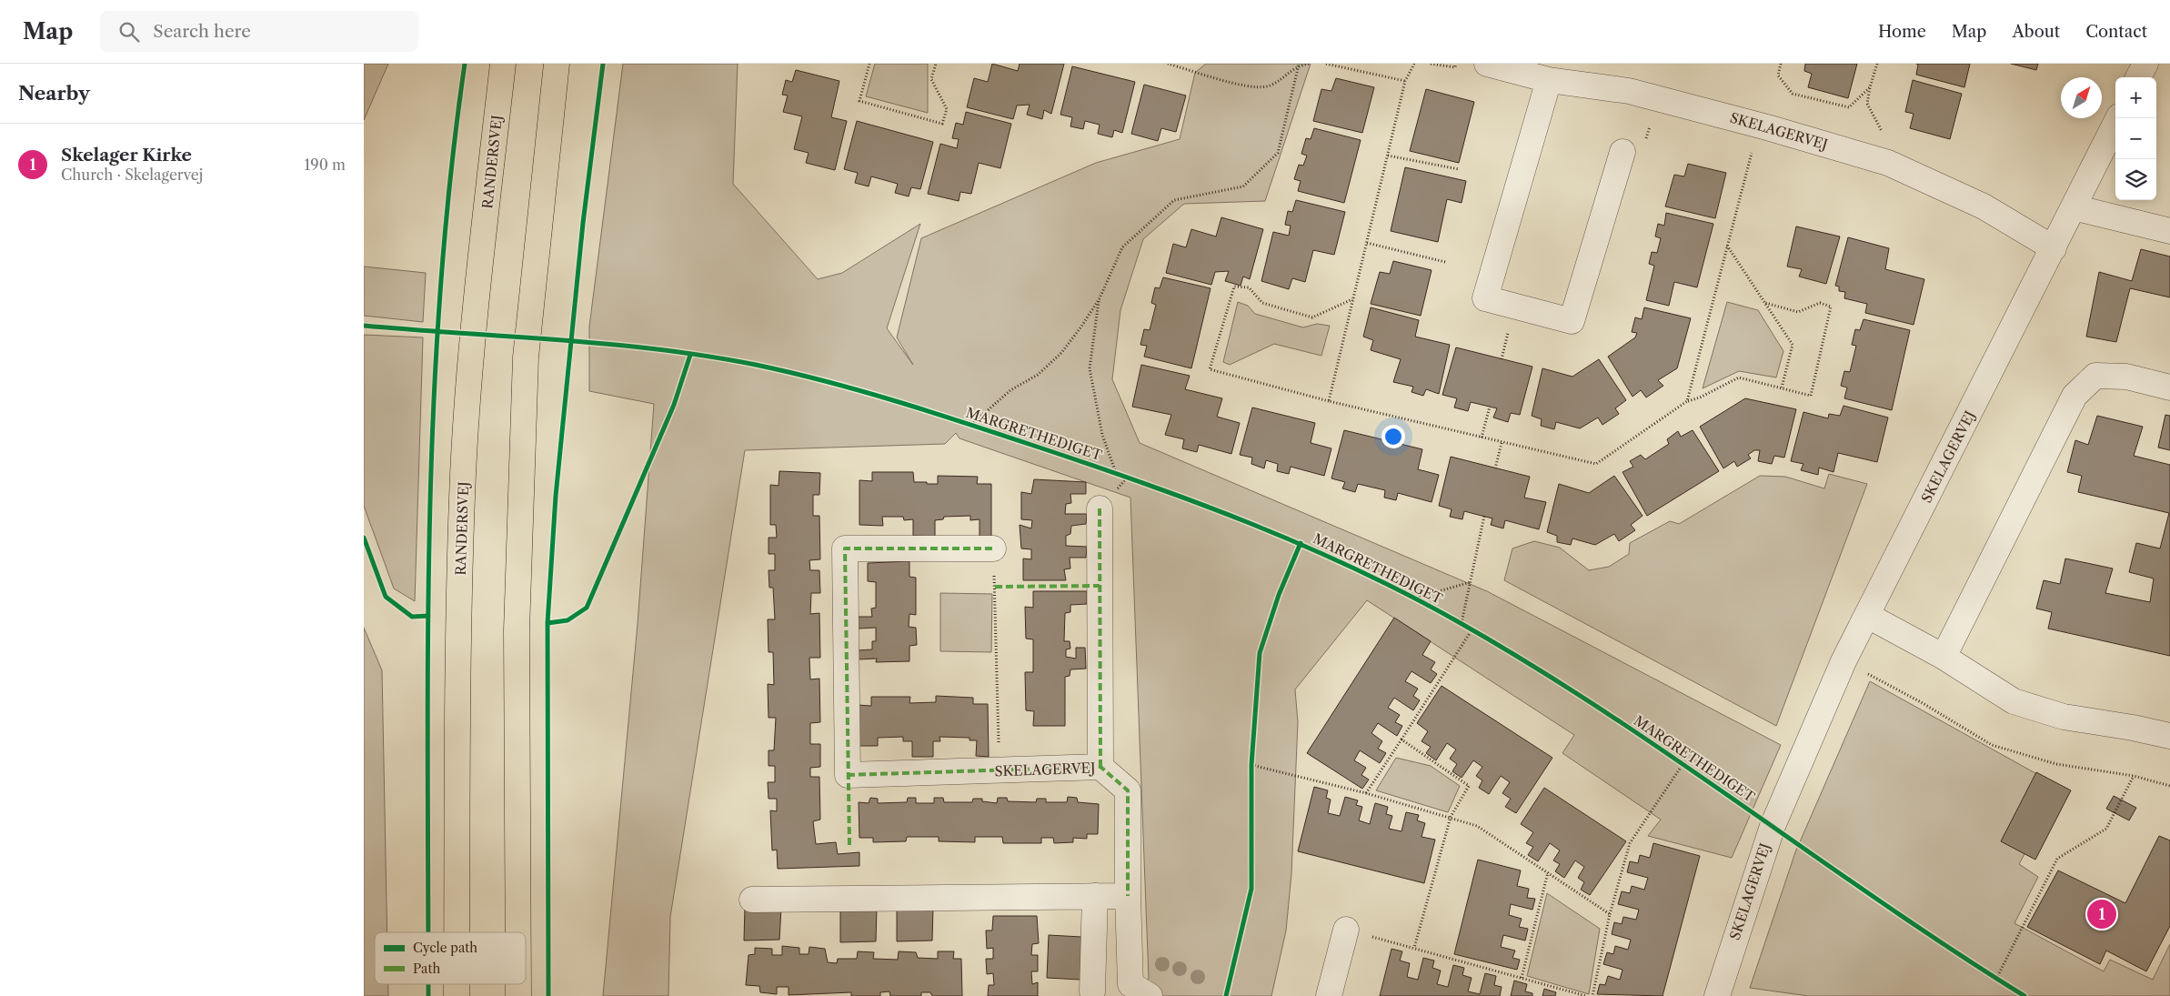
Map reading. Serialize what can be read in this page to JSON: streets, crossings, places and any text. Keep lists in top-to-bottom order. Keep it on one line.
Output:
{"streets":{"main road":["RANDERSVEJ"],"street":["SKELAGERVEJ"],"cycle path":["MARGRETHEDIGET"]},"legend":["Cycle path","Path"],"north":"top right","page":{"header":"Map","search":"Search here","nav":["Home","Map","About","Contact"],"heading":"Nearby","map_buttons":["+","−"],"list":[{"mark":"1","name":"Skelager Kirke","note":"Church · Skelagervej","value":"190 m"}],"pins":"1"}}
